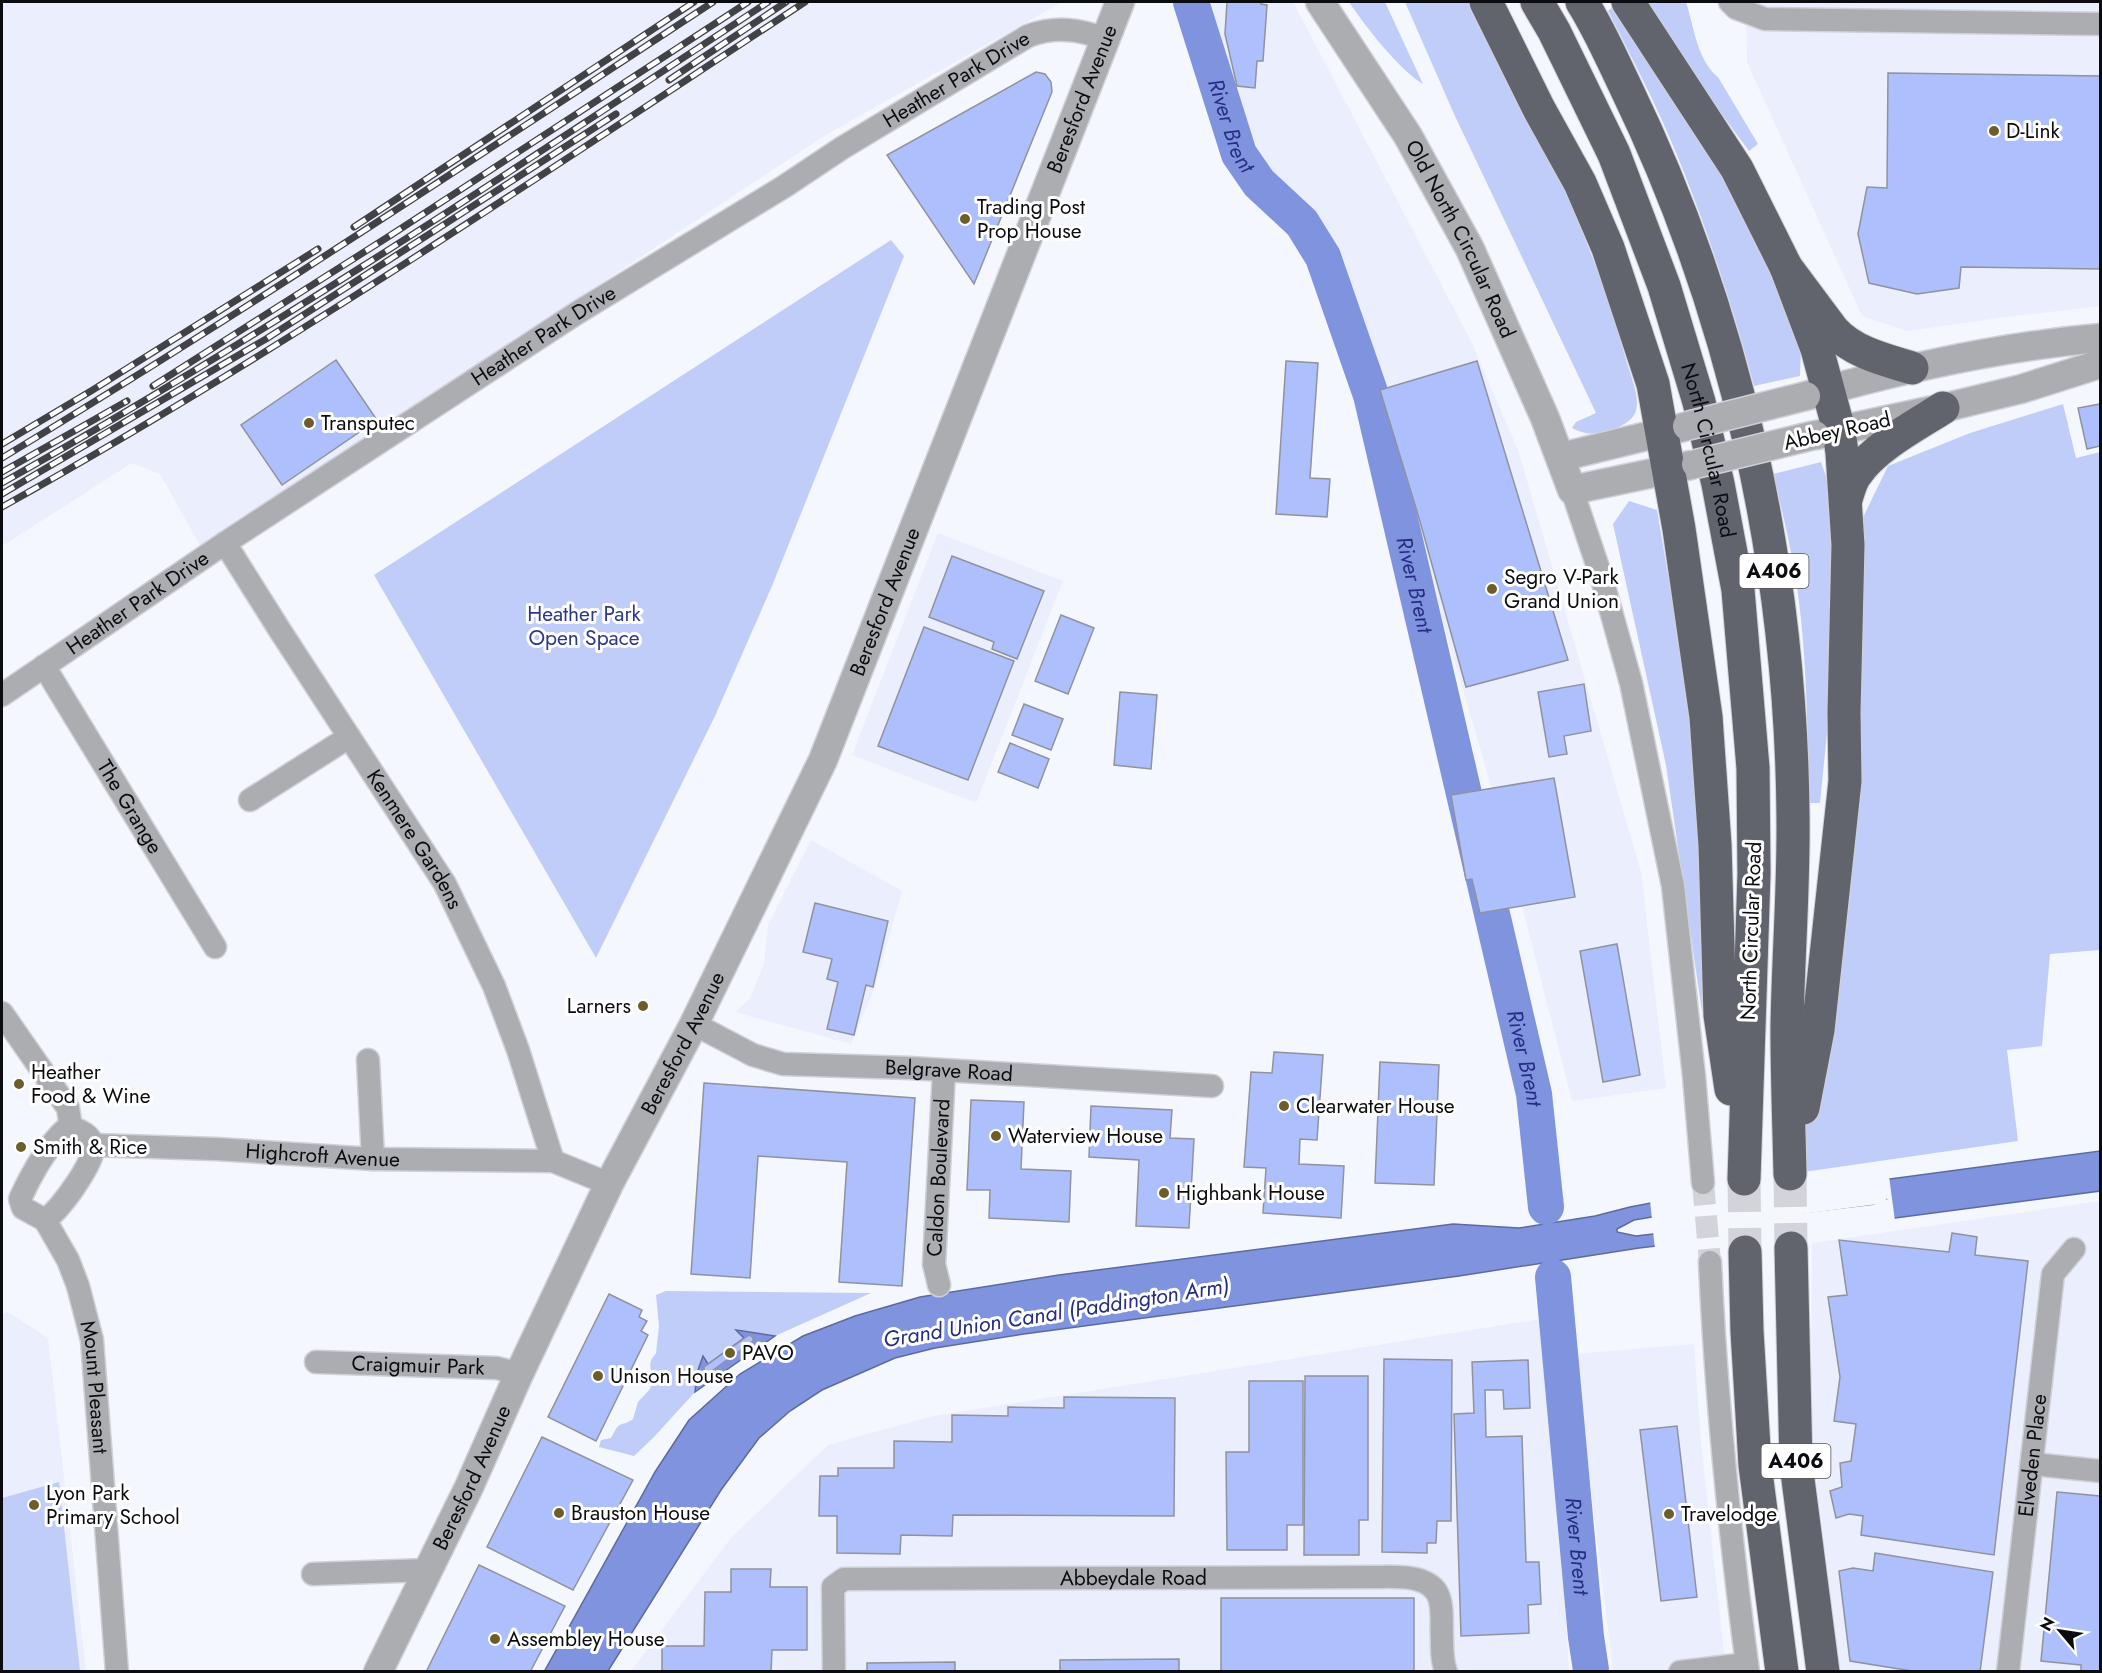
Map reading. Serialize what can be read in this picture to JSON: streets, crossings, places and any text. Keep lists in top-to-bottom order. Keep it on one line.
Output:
{"streets":{"highway":["North Circular Road","A406"],"street":["Heather Park Drive","Beresford Avenue","Old North Circular Road","Abbey Road","The Grange","Kenmere Gardens","Belgrave Road","Highcroft Avenue","Caldon Boulevard","Craigmuir Park","Mount Pleasant","Elveden Place","Abbeydale Road"]},"crossings":[["Heather Park Drive","Beresford Avenue"],["Heather Park Drive","The Grange"],["Heather Park Drive","Kenmere Gardens"],["Beresford Avenue","Belgrave Road"],["Beresford Avenue","Craigmuir Park"],["Old North Circular Road","Abbey Road"],["Abbey Road","North Circular Road"],["Kenmere Gardens","Highcroft Avenue"],["Belgrave Road","Caldon Boulevard"]],"water":["River Brent","Grand Union Canal (Paddington Arm)"],"parks":["Heather Park Open Space"],"places":["D-Link","Trading Post Prop House","Transputec","Segro V-Park Grand Union","Larners","Heather Food & Wine","Clearwater House","Waterview House","Smith & Rice","Highbank House","PAVO","Unison House","Lyon Park Primary School","Brauston House","Travelodge","Assembley House"],"north":"top left"}
